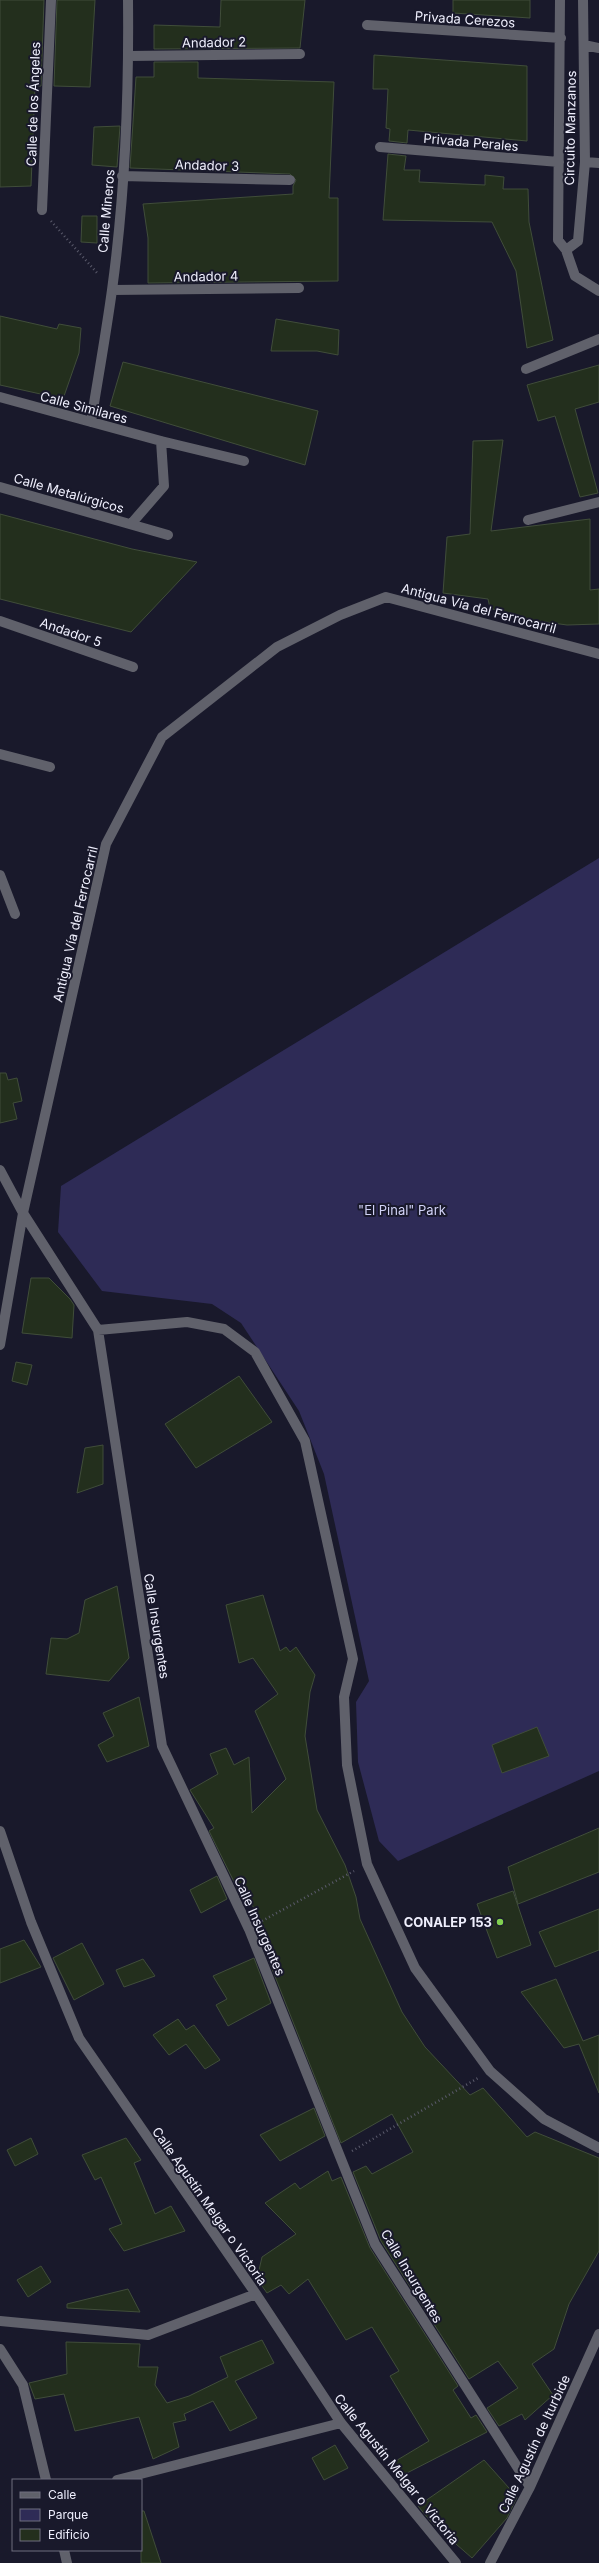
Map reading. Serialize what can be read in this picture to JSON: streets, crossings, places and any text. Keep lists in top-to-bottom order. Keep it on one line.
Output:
{"streets":{"street":["Privada Cerezos","Andador 2","Calle de los Ángeles","Circuito Manzanos","Privada Perales","Andador 3","Calle Mineros","Andador 4","Calle Similares","Calle Metalúrgicos","Antigua Vía del Ferrocarril","Andador 5","Calle Insurgentes","Calle Agustín Melgar o Victoria","Calle Agustín de Iturbide"]},"crossings":[["Privada Cerezos","Circuito Manzanos"],["Andador 2","Calle Mineros"],["Circuito Manzanos","Privada Perales"],["Andador 3","Calle Mineros"],["Calle Mineros","Andador 4"],["Calle Mineros","Calle Similares"],["Calle Insurgentes","Calle Agustín de Iturbide"]],"parks":["\"El Pinal\" Park"],"places":["CONALEP 153"],"legend":["Calle","Parque","Edificio"]}
